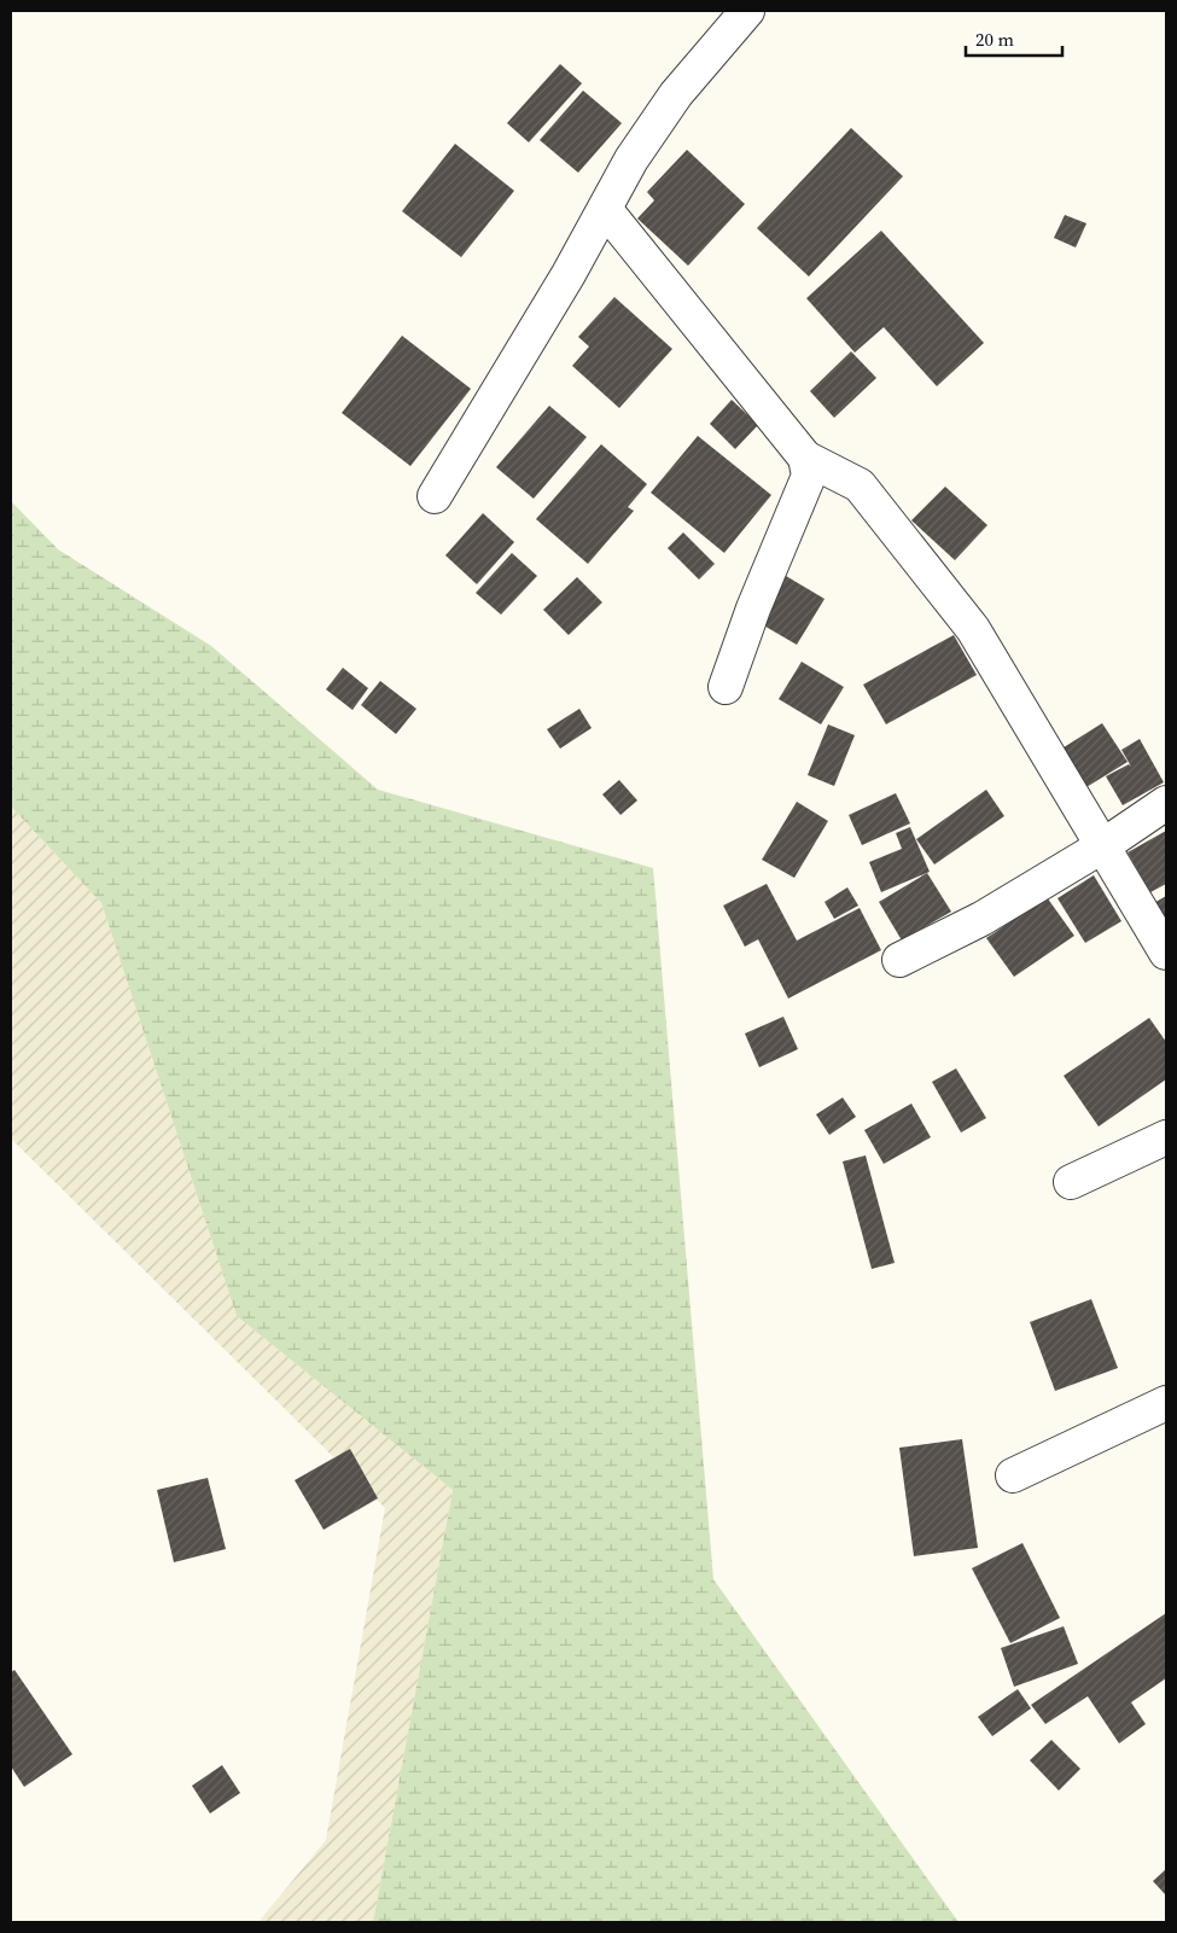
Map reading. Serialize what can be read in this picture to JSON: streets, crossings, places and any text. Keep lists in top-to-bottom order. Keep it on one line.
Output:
{"scale_bar":"20 m"}
